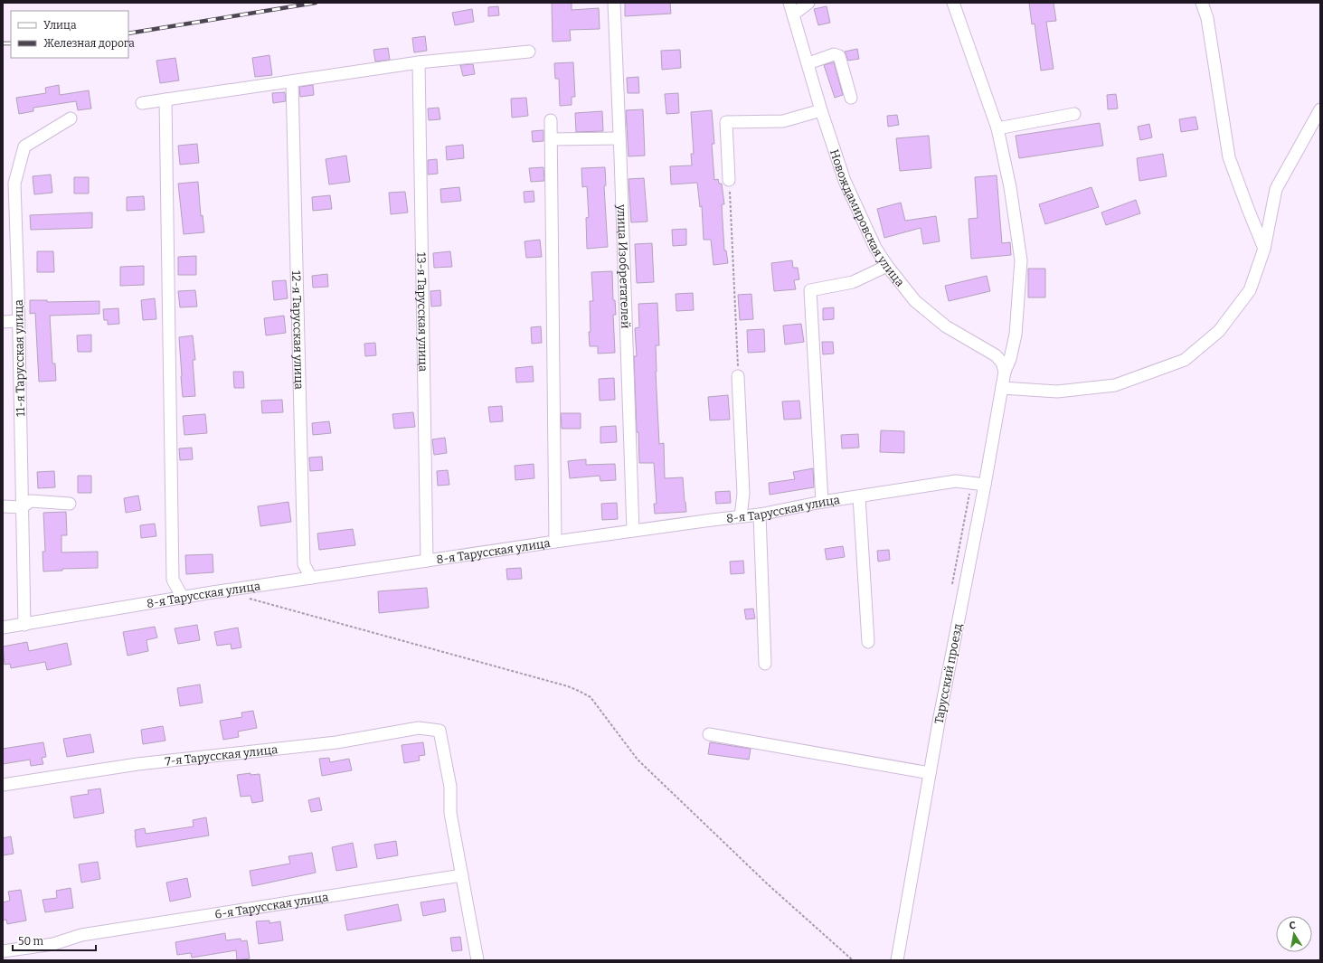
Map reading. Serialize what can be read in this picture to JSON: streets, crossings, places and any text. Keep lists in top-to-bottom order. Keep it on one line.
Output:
{"streets":{"street":["Новождамировская улица","улица Изобретателей","13-я Тарусская улица","12-я Тарусская улица","11-я Тарусская улица","8-я Тарусская улица","Тарусский проезд","7-я Тарусская улица","6-я Тарусская улица"]},"crossings":[["улица Изобретателей","8-я Тарусская улица"],["13-я Тарусская улица","8-я Тарусская улица"],["12-я Тарусская улица","8-я Тарусская улица"],["11-я Тарусская улица","8-я Тарусская улица"],["8-я Тарусская улица","Тарусский проезд"],["7-я Тарусская улица","6-я Тарусская улица"]],"legend":["Улица","Железная дорога"],"scale_bar":"50 m","north":"top"}
